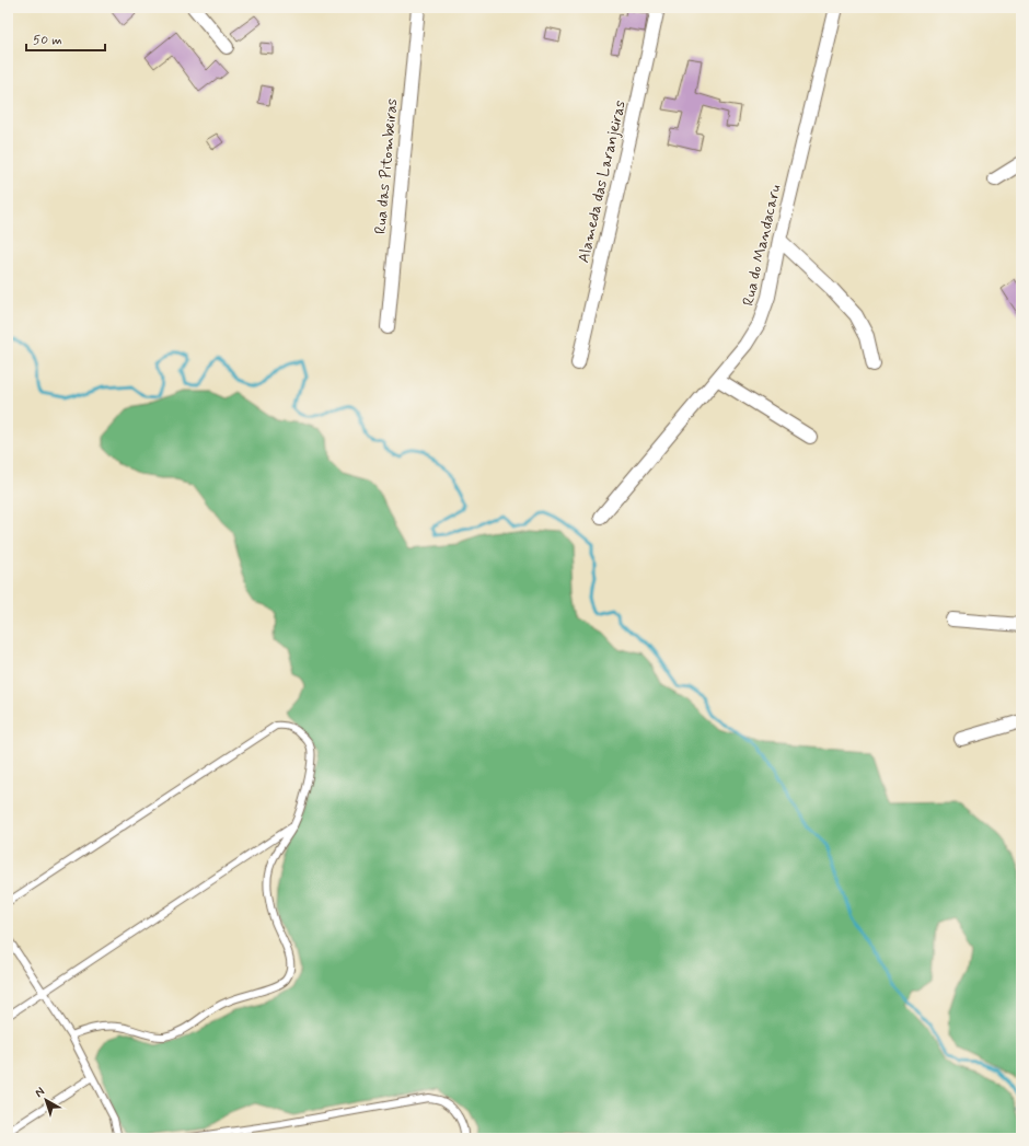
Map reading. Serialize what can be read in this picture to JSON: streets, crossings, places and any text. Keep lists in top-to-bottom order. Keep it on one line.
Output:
{"streets":{"street":["Rua das Pitombeiras","Alameda das Laranjeiras","Rua do Mandacaru"]},"scale_bar":"50 m","north":"top left"}
